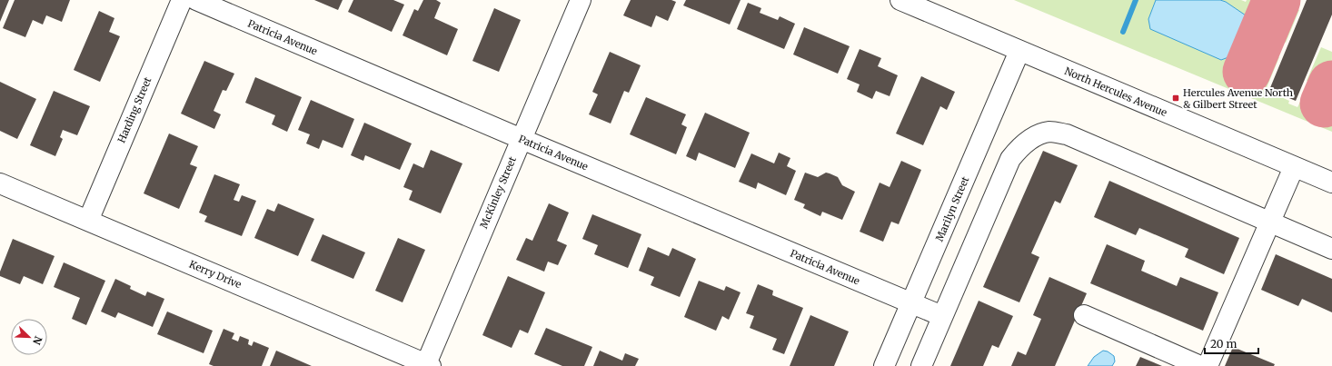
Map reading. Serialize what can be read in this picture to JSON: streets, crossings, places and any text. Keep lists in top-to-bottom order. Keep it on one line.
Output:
{"streets":{"street":["Patricia Avenue","North Hercules Avenue","Harding Street","McKinley Street","Marilyn Street","Kerry Drive"]},"crossings":[["Patricia Avenue","McKinley Street"],["Patricia Avenue","Marilyn Street"],["North Hercules Avenue","Marilyn Street"],["Harding Street","Kerry Drive"],["McKinley Street","Kerry Drive"]],"places":{"transit":["Hercules Avenue North & Gilbert Street"]},"scale_bar":"20 m","north":"bottom right"}
